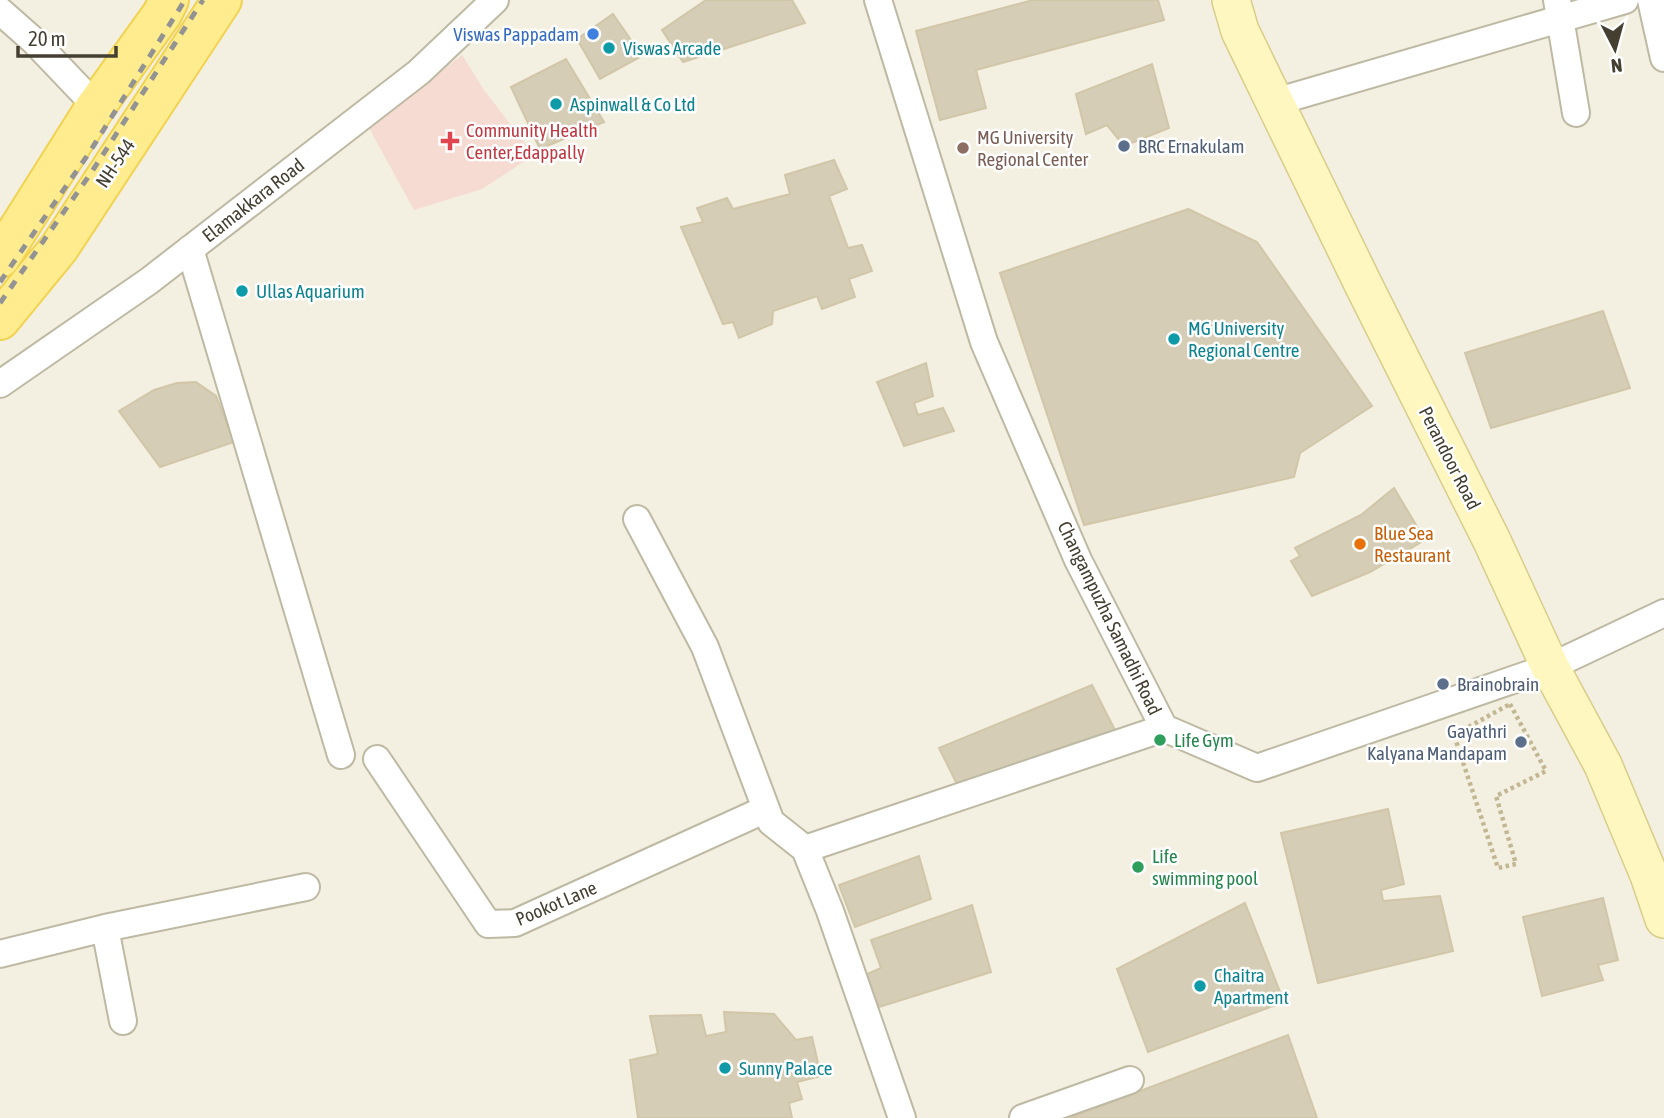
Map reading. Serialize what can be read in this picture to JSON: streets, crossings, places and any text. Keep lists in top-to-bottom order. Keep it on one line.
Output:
{"streets":{"main road":["NH-544","Perandoor Road"],"street":["Elamakkara Road","Changampuzha Samadhi Road","Pookot Lane"]},"places":{"other":["Viswas Pappadam","Viswas Arcade","Aspinwall & Co Ltd","BRC Ernakulam","MG University Regional Center","Ullas Aquarium","MG University Regional Centre","Blue Sea Restaurant","Brainobrain","Life Gym","Gayathri Kalyana Mandapam","Life swimming pool","Chaitra Apartment","Sunny Palace"],"health":["Community Health Center,Edappally"]},"scale_bar":"20 m","north":"bottom"}
